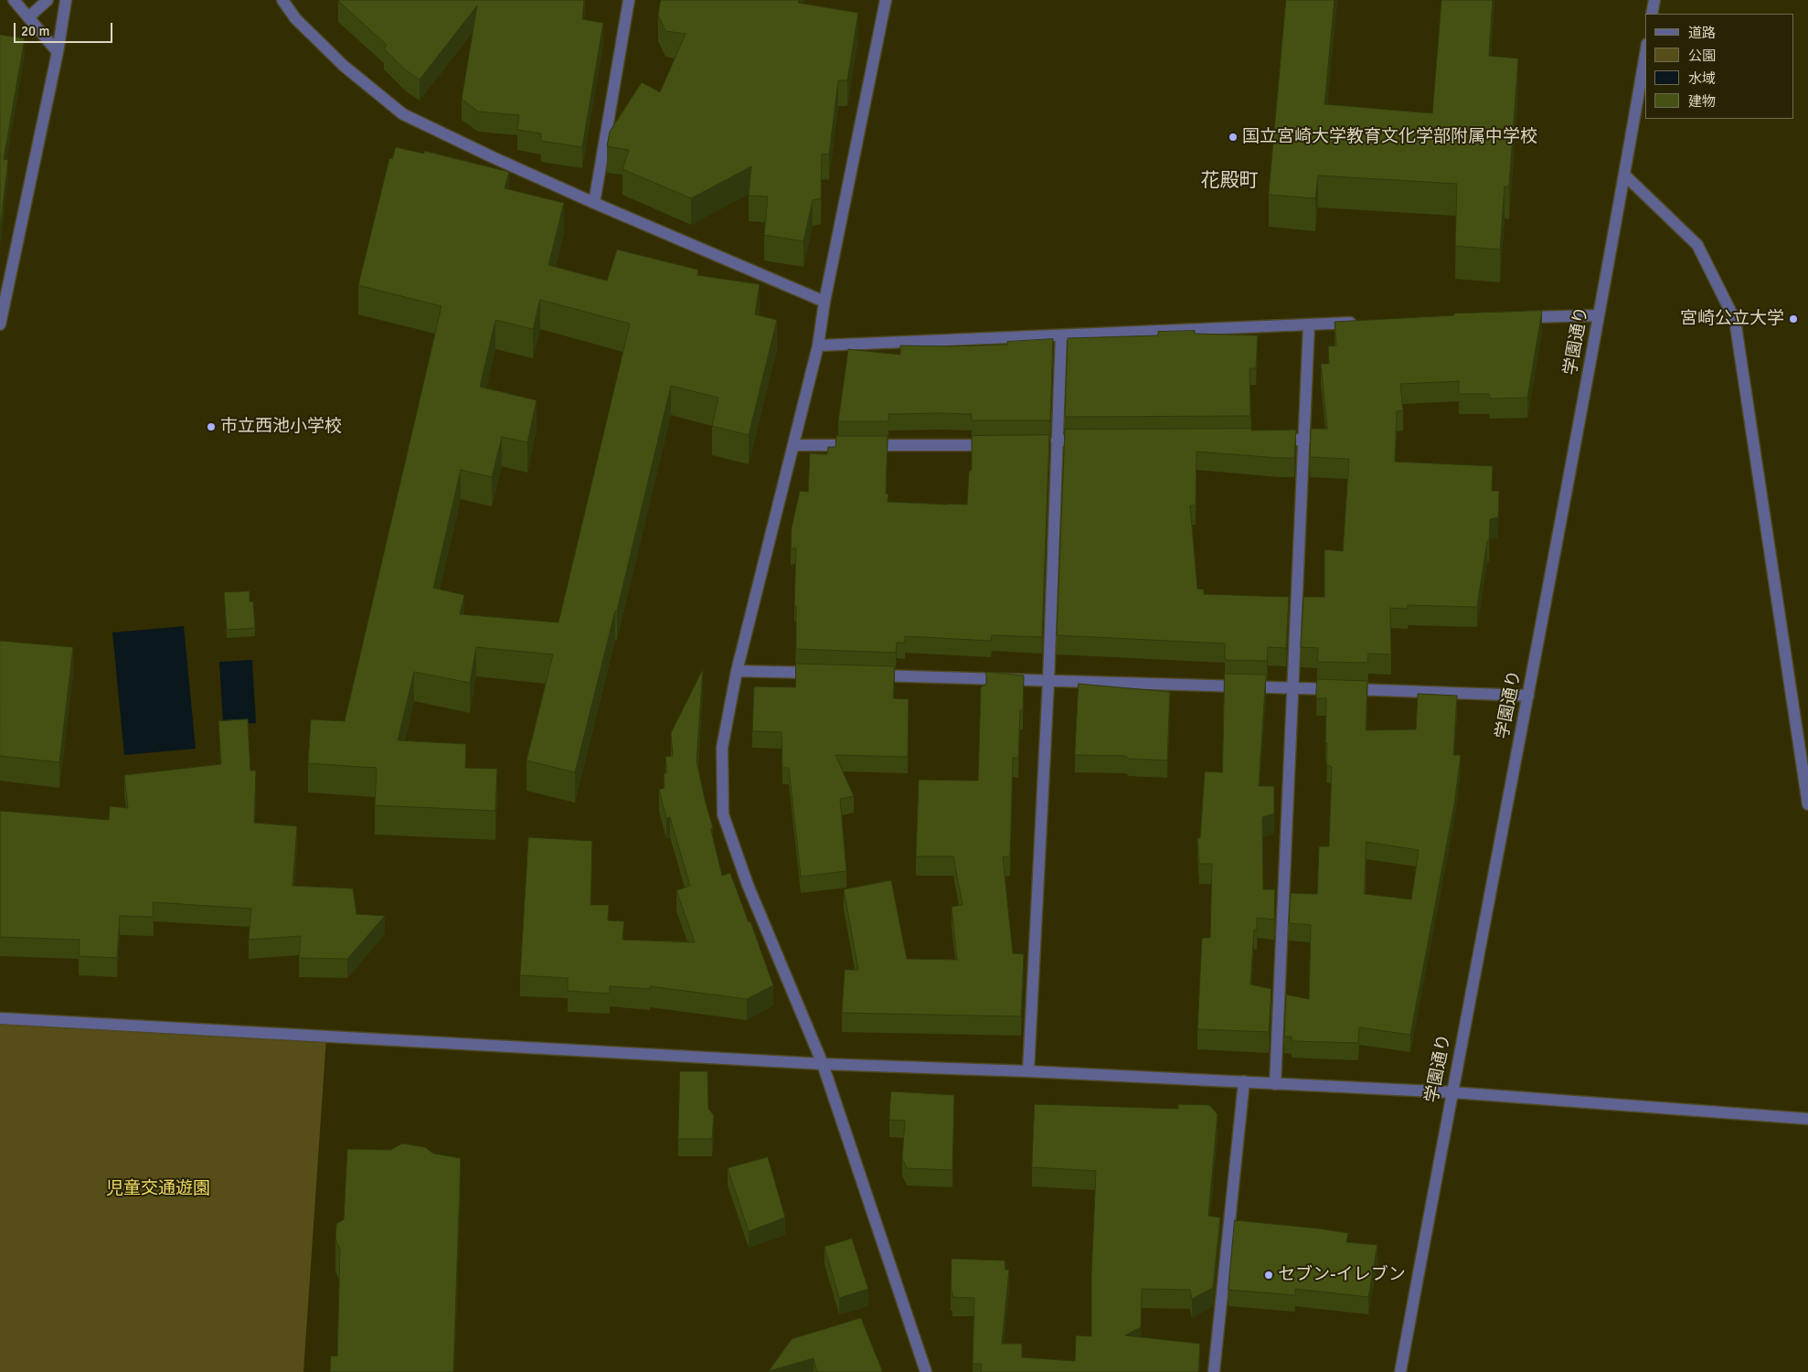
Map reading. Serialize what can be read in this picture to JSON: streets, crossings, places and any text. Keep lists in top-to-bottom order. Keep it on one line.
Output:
{"streets":{"street":["学園通り"]},"districts":["花殿町"],"parks":["児童交通遊園"],"places":["国立宮崎大学教育文化学部附属中学校","宮崎公立大学","市立西池小学校","セブン-イレブン"],"legend":["道路","公園","水域","建物"],"scale_bar":"20 m"}
